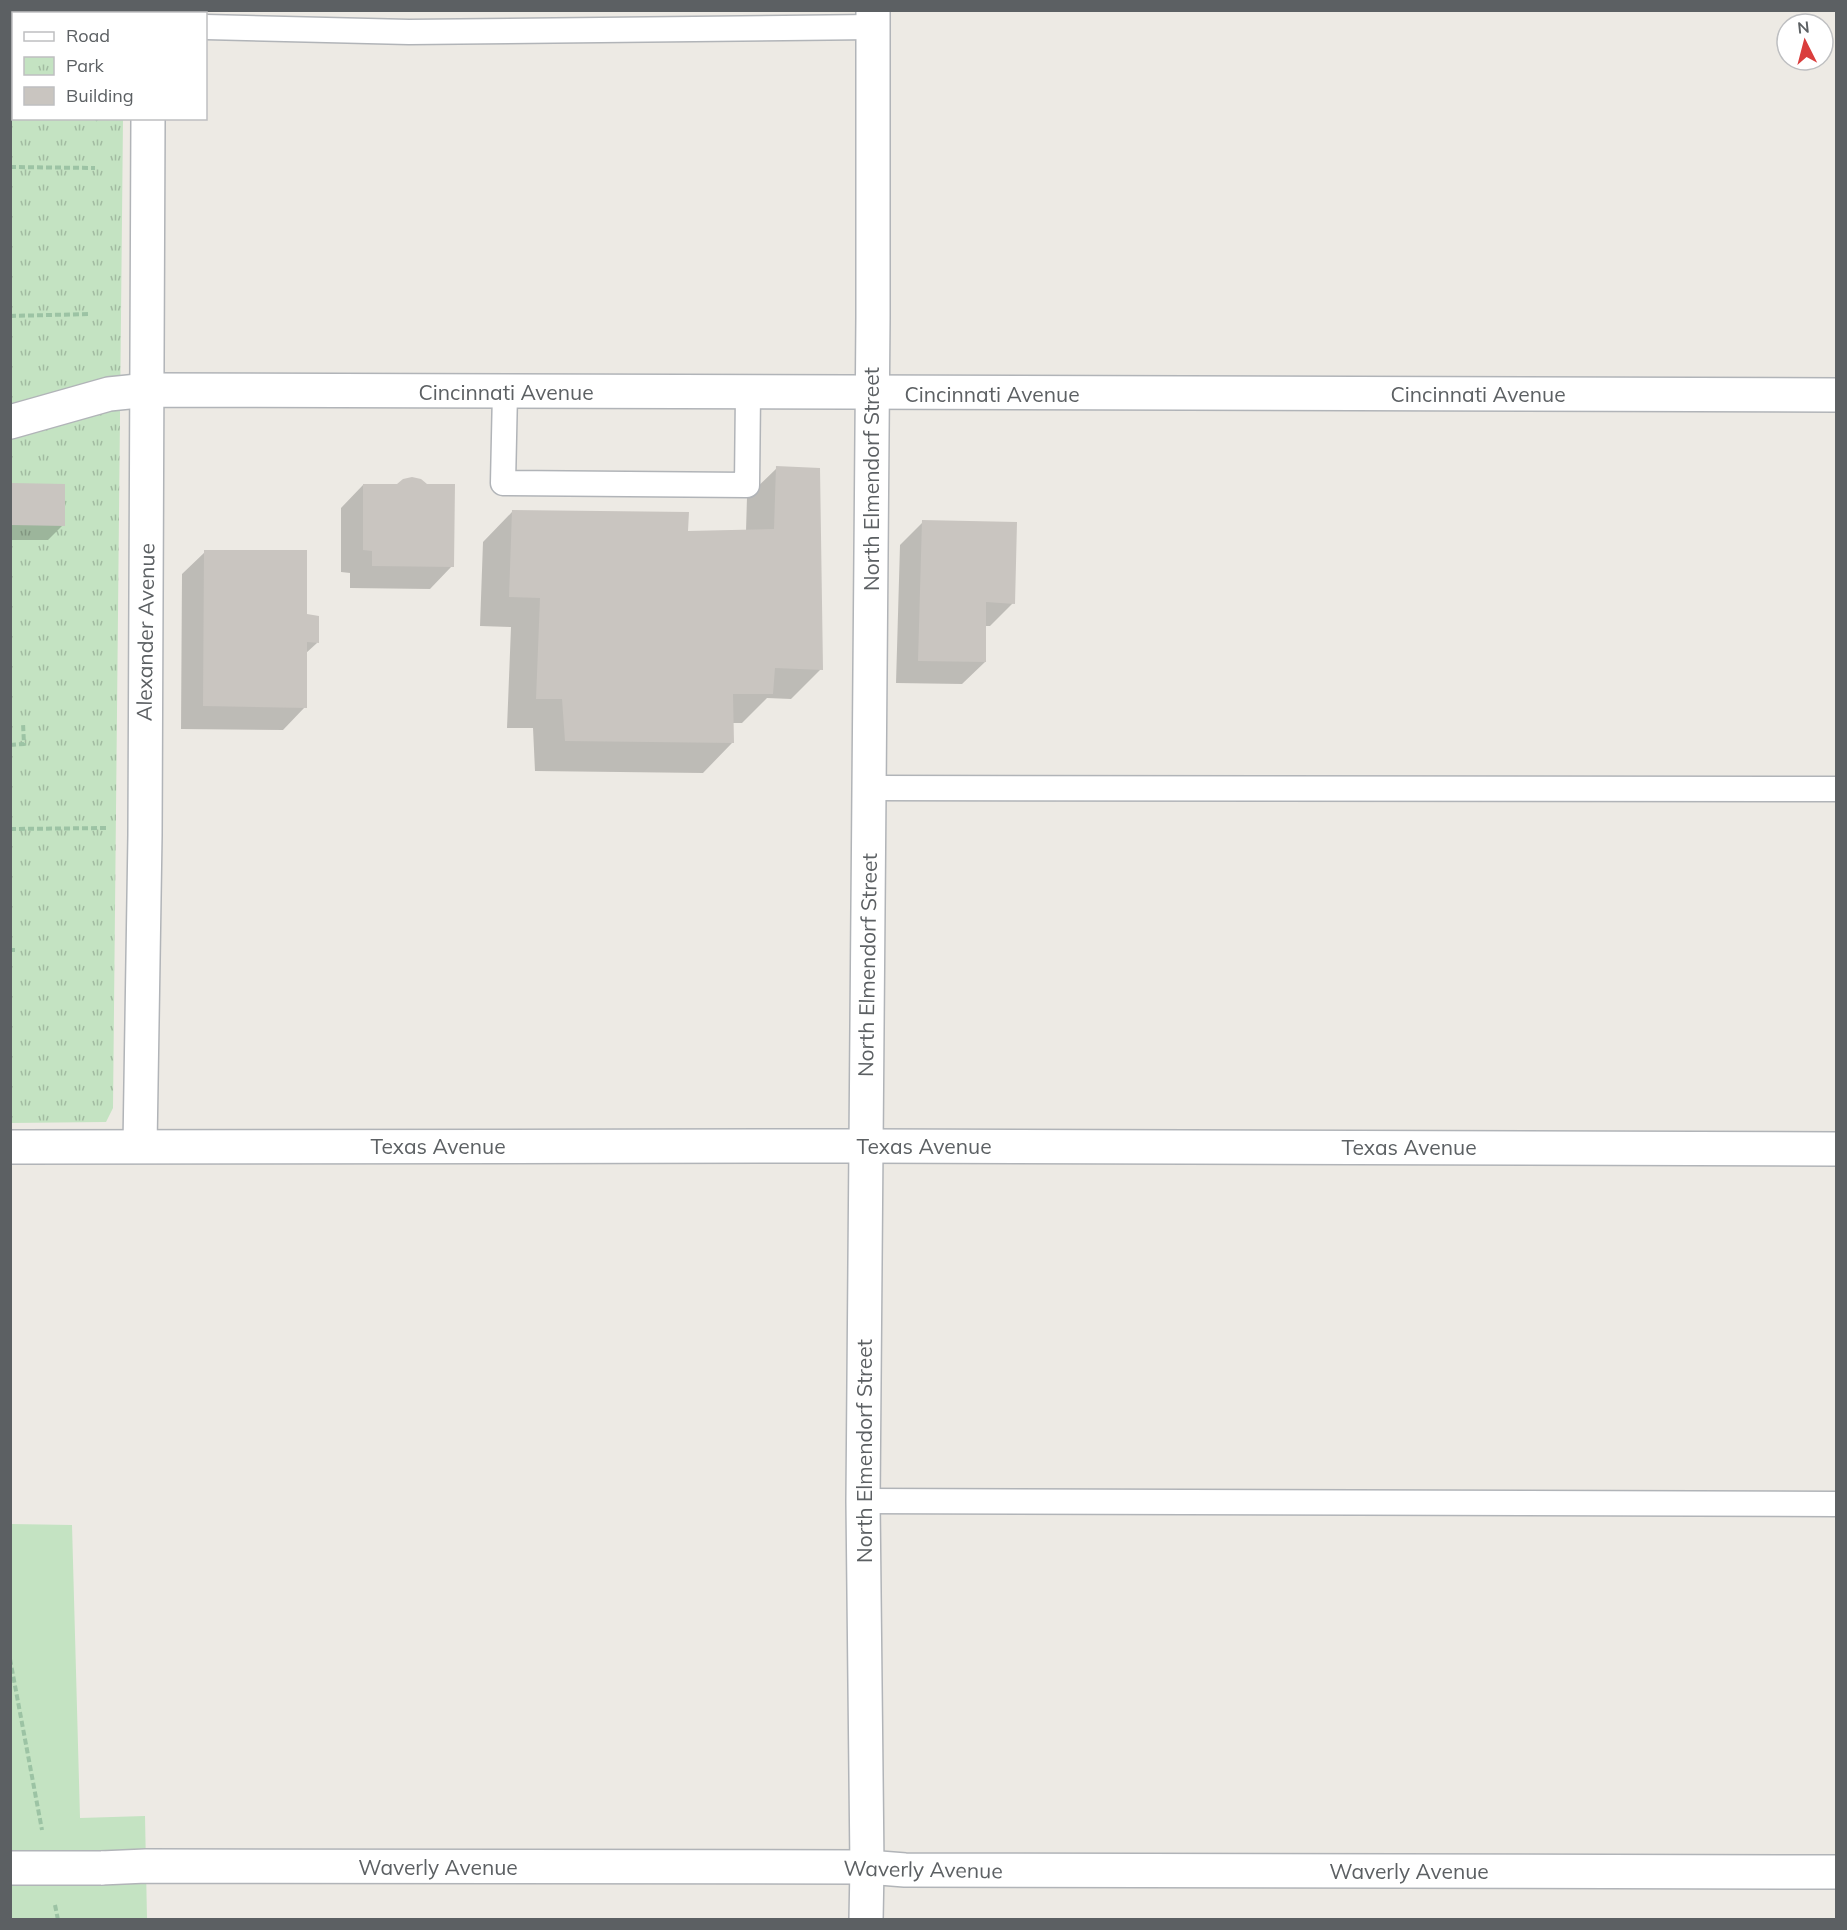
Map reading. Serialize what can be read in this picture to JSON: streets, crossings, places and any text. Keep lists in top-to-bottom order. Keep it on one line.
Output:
{"streets":{"street":["Cincinnati Avenue","North Elmendorf Street","Alexander Avenue","Texas Avenue","Waverly Avenue"]},"crossings":[["Cincinnati Avenue","North Elmendorf Street"],["Cincinnati Avenue","Alexander Avenue"],["North Elmendorf Street","Texas Avenue"],["North Elmendorf Street","Waverly Avenue"],["Alexander Avenue","Texas Avenue"]],"legend":["Road","Park","Building"],"north":"top"}
